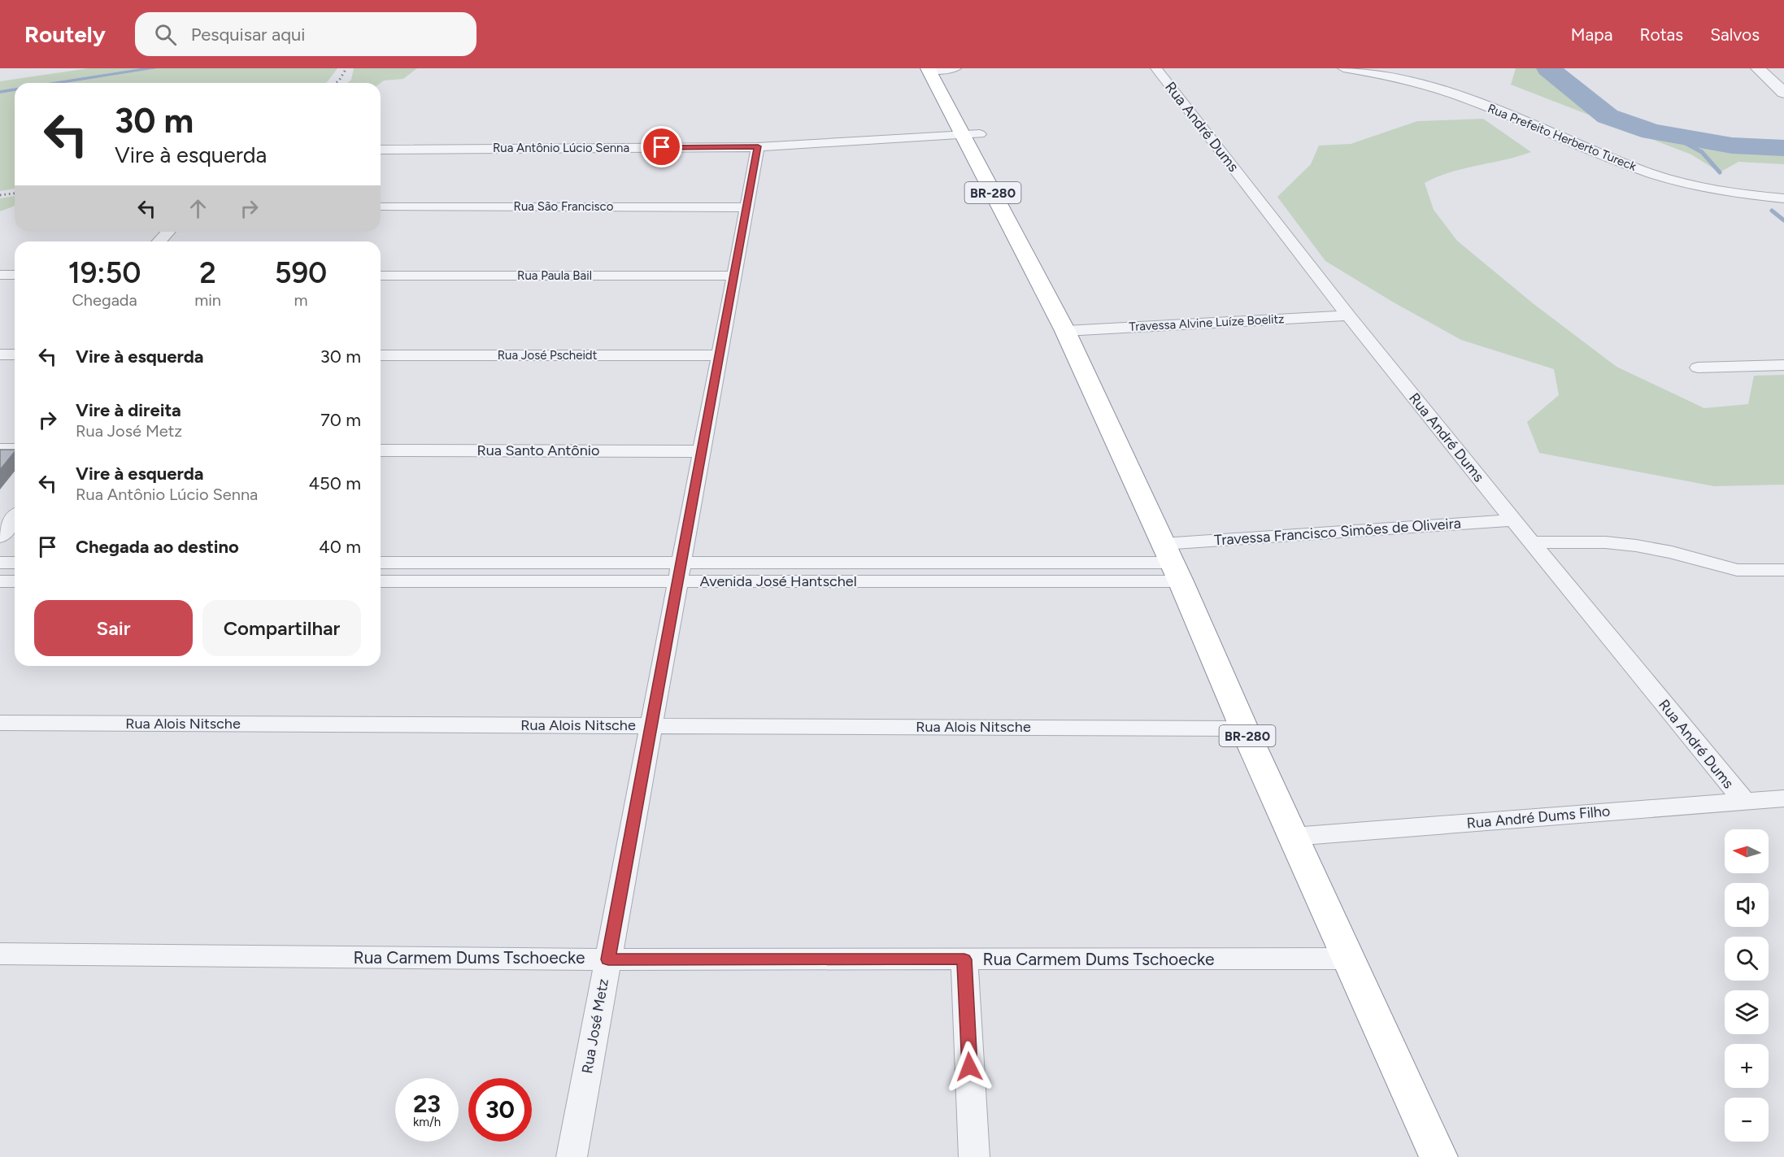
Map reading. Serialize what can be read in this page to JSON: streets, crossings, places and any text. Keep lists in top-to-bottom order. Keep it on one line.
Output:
{"streets":{"highway":["BR-280"],"street":["Rua André Dums","Rua Prefeito Herberto Tureck","Rua Antônio Lúcio Senna","Rua São Francisco","Rua Paula Bail","Travessa Alvine Luíze Boelitz","Rua José Pscheidt","Rua Santo Antônio","Travessa Francisco Simões de Oliveira","Avenida José Hantschel","Rua Alois Nitsche","Rua André Dums Filho","Rua Carmem Dums Tschoecke","Rua José Metz"]},"crossings":[["Rua André Dums","Travessa Alvine Luíze Boelitz"],["Rua André Dums","Travessa Francisco Simões de Oliveira"],["Rua André Dums","Rua André Dums Filho"],["Rua Antônio Lúcio Senna","BR-280"],["Rua Antônio Lúcio Senna","Rua José Metz"],["BR-280","Travessa Alvine Luíze Boelitz"],["BR-280","Travessa Francisco Simões de Oliveira"],["BR-280","Avenida José Hantschel"],["BR-280","Rua Alois Nitsche"],["BR-280","Rua André Dums Filho"],["BR-280","Rua Carmem Dums Tschoecke"],["Rua São Francisco","Rua José Metz"],["Rua Paula Bail","Rua José Metz"],["Rua José Pscheidt","Rua José Metz"],["Rua Santo Antônio","Rua José Metz"],["Travessa Francisco Simões de Oliveira","Avenida José Hantschel"],["Avenida José Hantschel","Rua José Metz"],["Rua Alois Nitsche","Rua José Metz"],["Rua Carmem Dums Tschoecke","Rua José Metz"]],"north":"left","page":{"header":"Routely","search":"Pesquisar aqui","nav":["Mapa","Rotas","Salvos"],"turn":["30 m","Vire à esquerda"],"eta":["19:50","Chegada","2","min","590","m"],"list":[{"name":"Vire à esquerda","value":"30 m"},{"name":"Vire à direita","note":"Rua José Metz","value":"70 m"},{"name":"Vire à esquerda","note":"Rua Antônio Lúcio Senna","value":"450 m"},{"name":"Chegada ao destino","value":"40 m"}],"buttons":["Sair","Compartilhar"],"map_buttons":["+","−"],"speed":"23 km/h","limit":"30"}}
